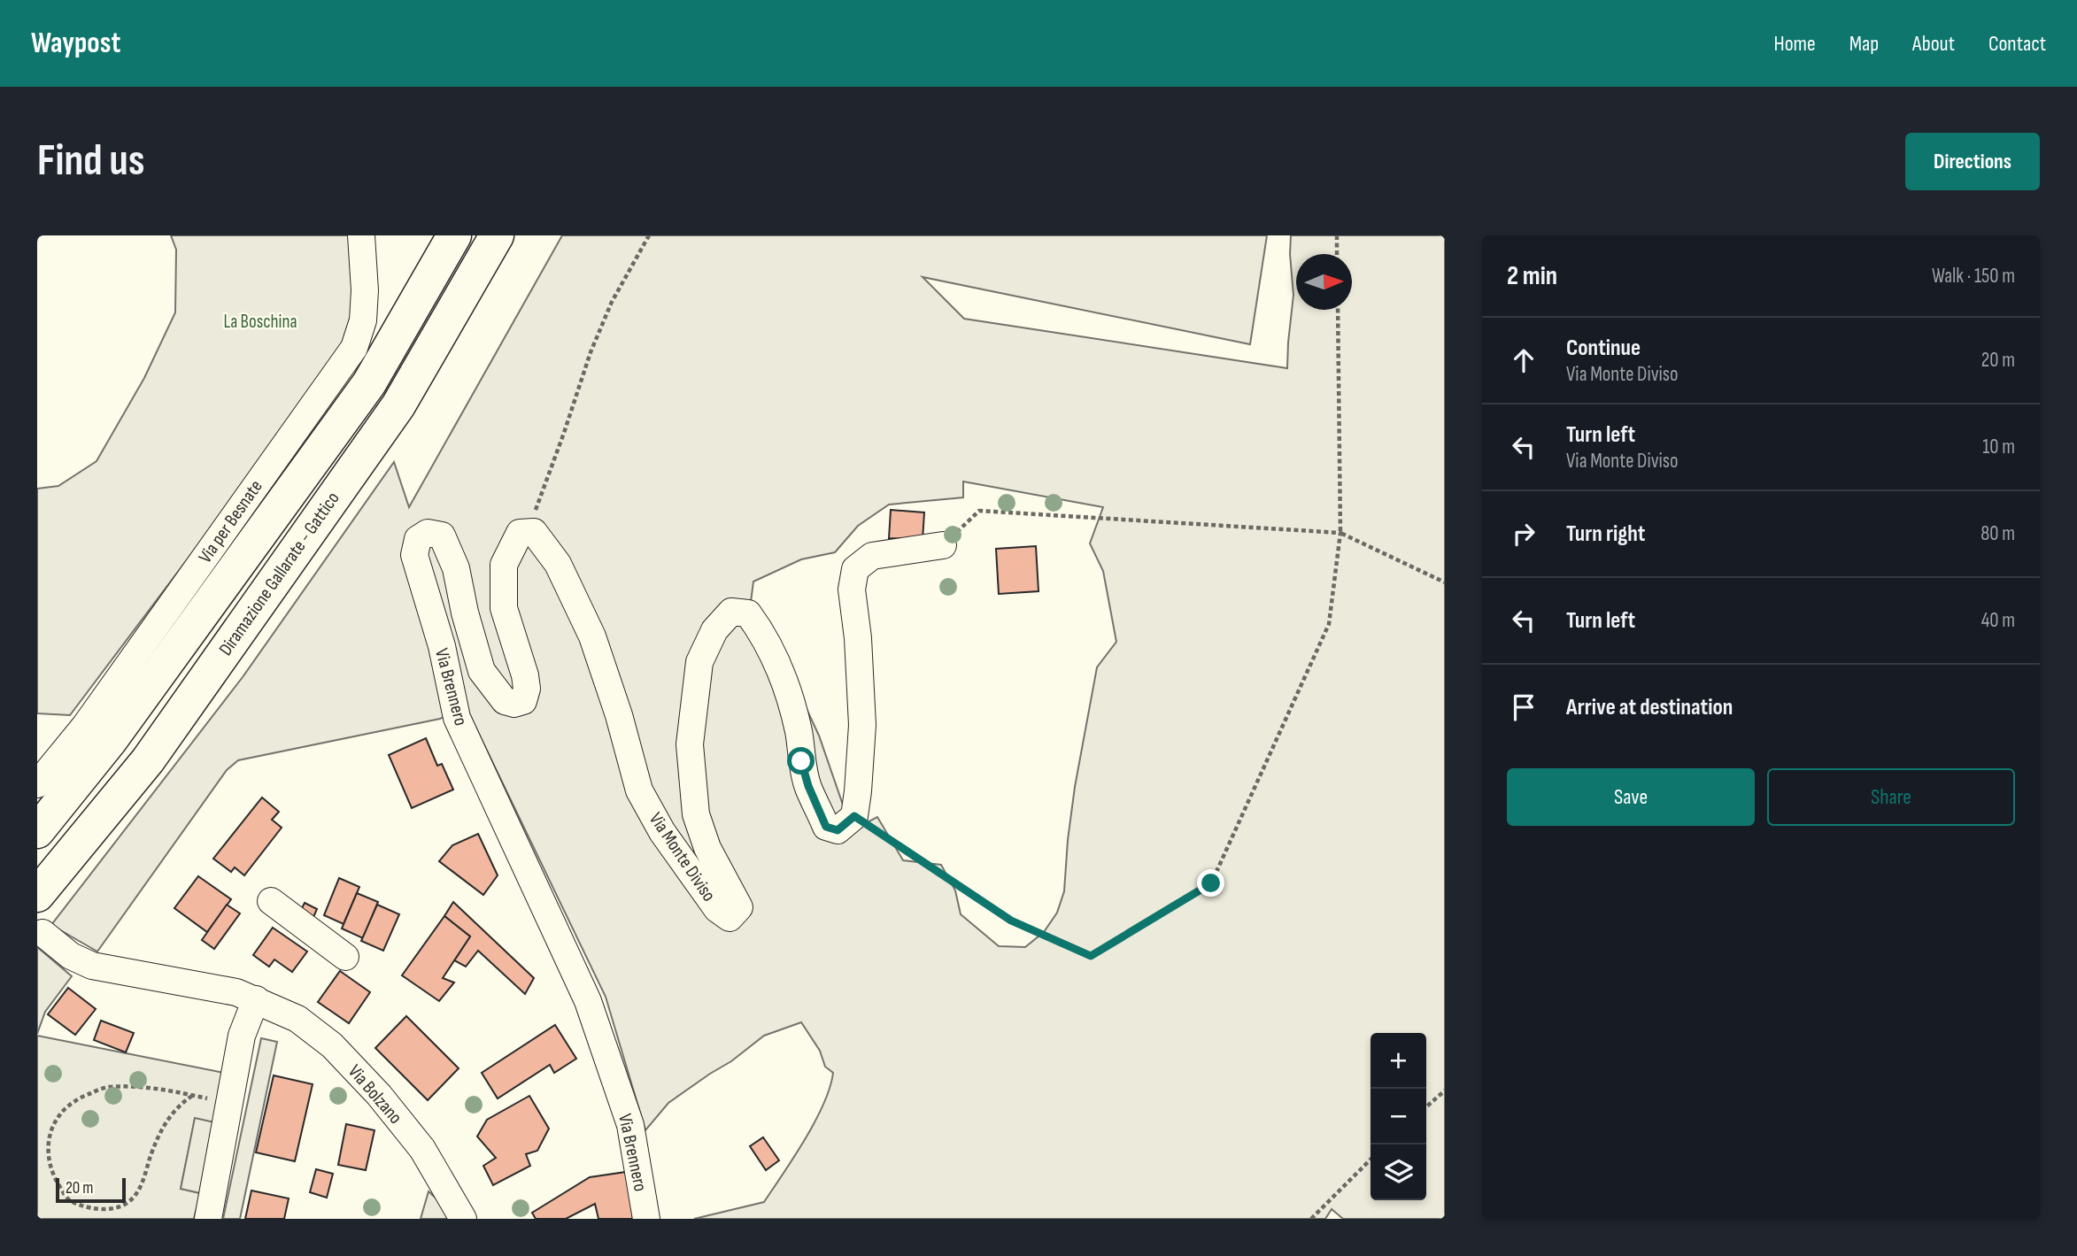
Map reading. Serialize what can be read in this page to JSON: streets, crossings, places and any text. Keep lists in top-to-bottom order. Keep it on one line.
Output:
{"streets":{"highway":["Diramazione Gallarate - Gattico"],"street":["Via per Besnate","Via Brennero","Via Monte Diviso","Via Bolzano"]},"crossings":[["Via Brennero","Via Monte Diviso"]],"parks":["La Boschina"],"scale_bar":"20 m","north":"right","page":{"header":"Waypost","nav":["Home","Map","About","Contact"],"buttons":["Directions",["Save","Share"]],"title":"Find us","heading":["2 min","Walk · 150 m"],"list":[["Continue","Via Monte Diviso","20 m"],["Turn left","Via Monte Diviso","10 m"],["Turn right","80 m"],["Turn left","40 m"],"Arrive at destination"],"map_buttons":["+","−"],"scale":"20 m"}}
